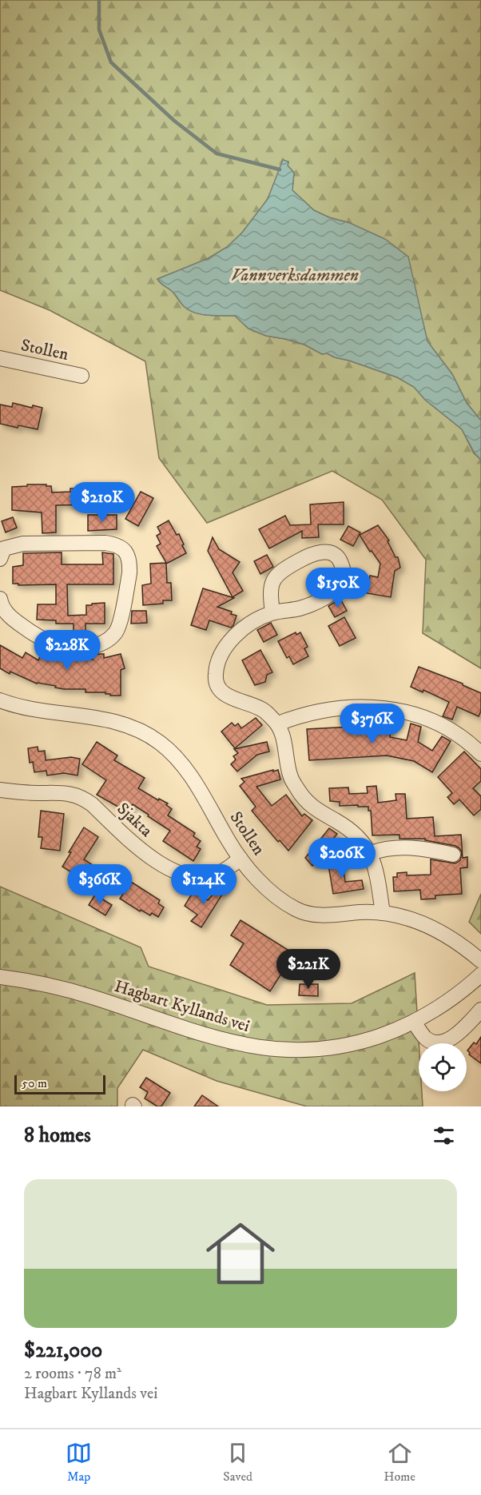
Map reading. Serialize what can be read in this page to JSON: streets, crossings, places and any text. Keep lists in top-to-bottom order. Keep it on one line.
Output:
{"streets":{"street":["Stollen","Sjakta","Hagbart Kyllands vei"]},"crossings":[["Stollen","Sjakta"]],"water":["Vannverksdammen"],"scale_bar":"50 m","page":{"price":["$210K","$150K","$228K","$376K","$206K","$366K","$124K","$221K"],"scale":"50 m","heading":"8 homes","list":[{"name":"$221,000","note":"2 rooms · 78 m² · Hagbart Kyllands vei"}],"tabs":["Map","Saved","Home"]}}
